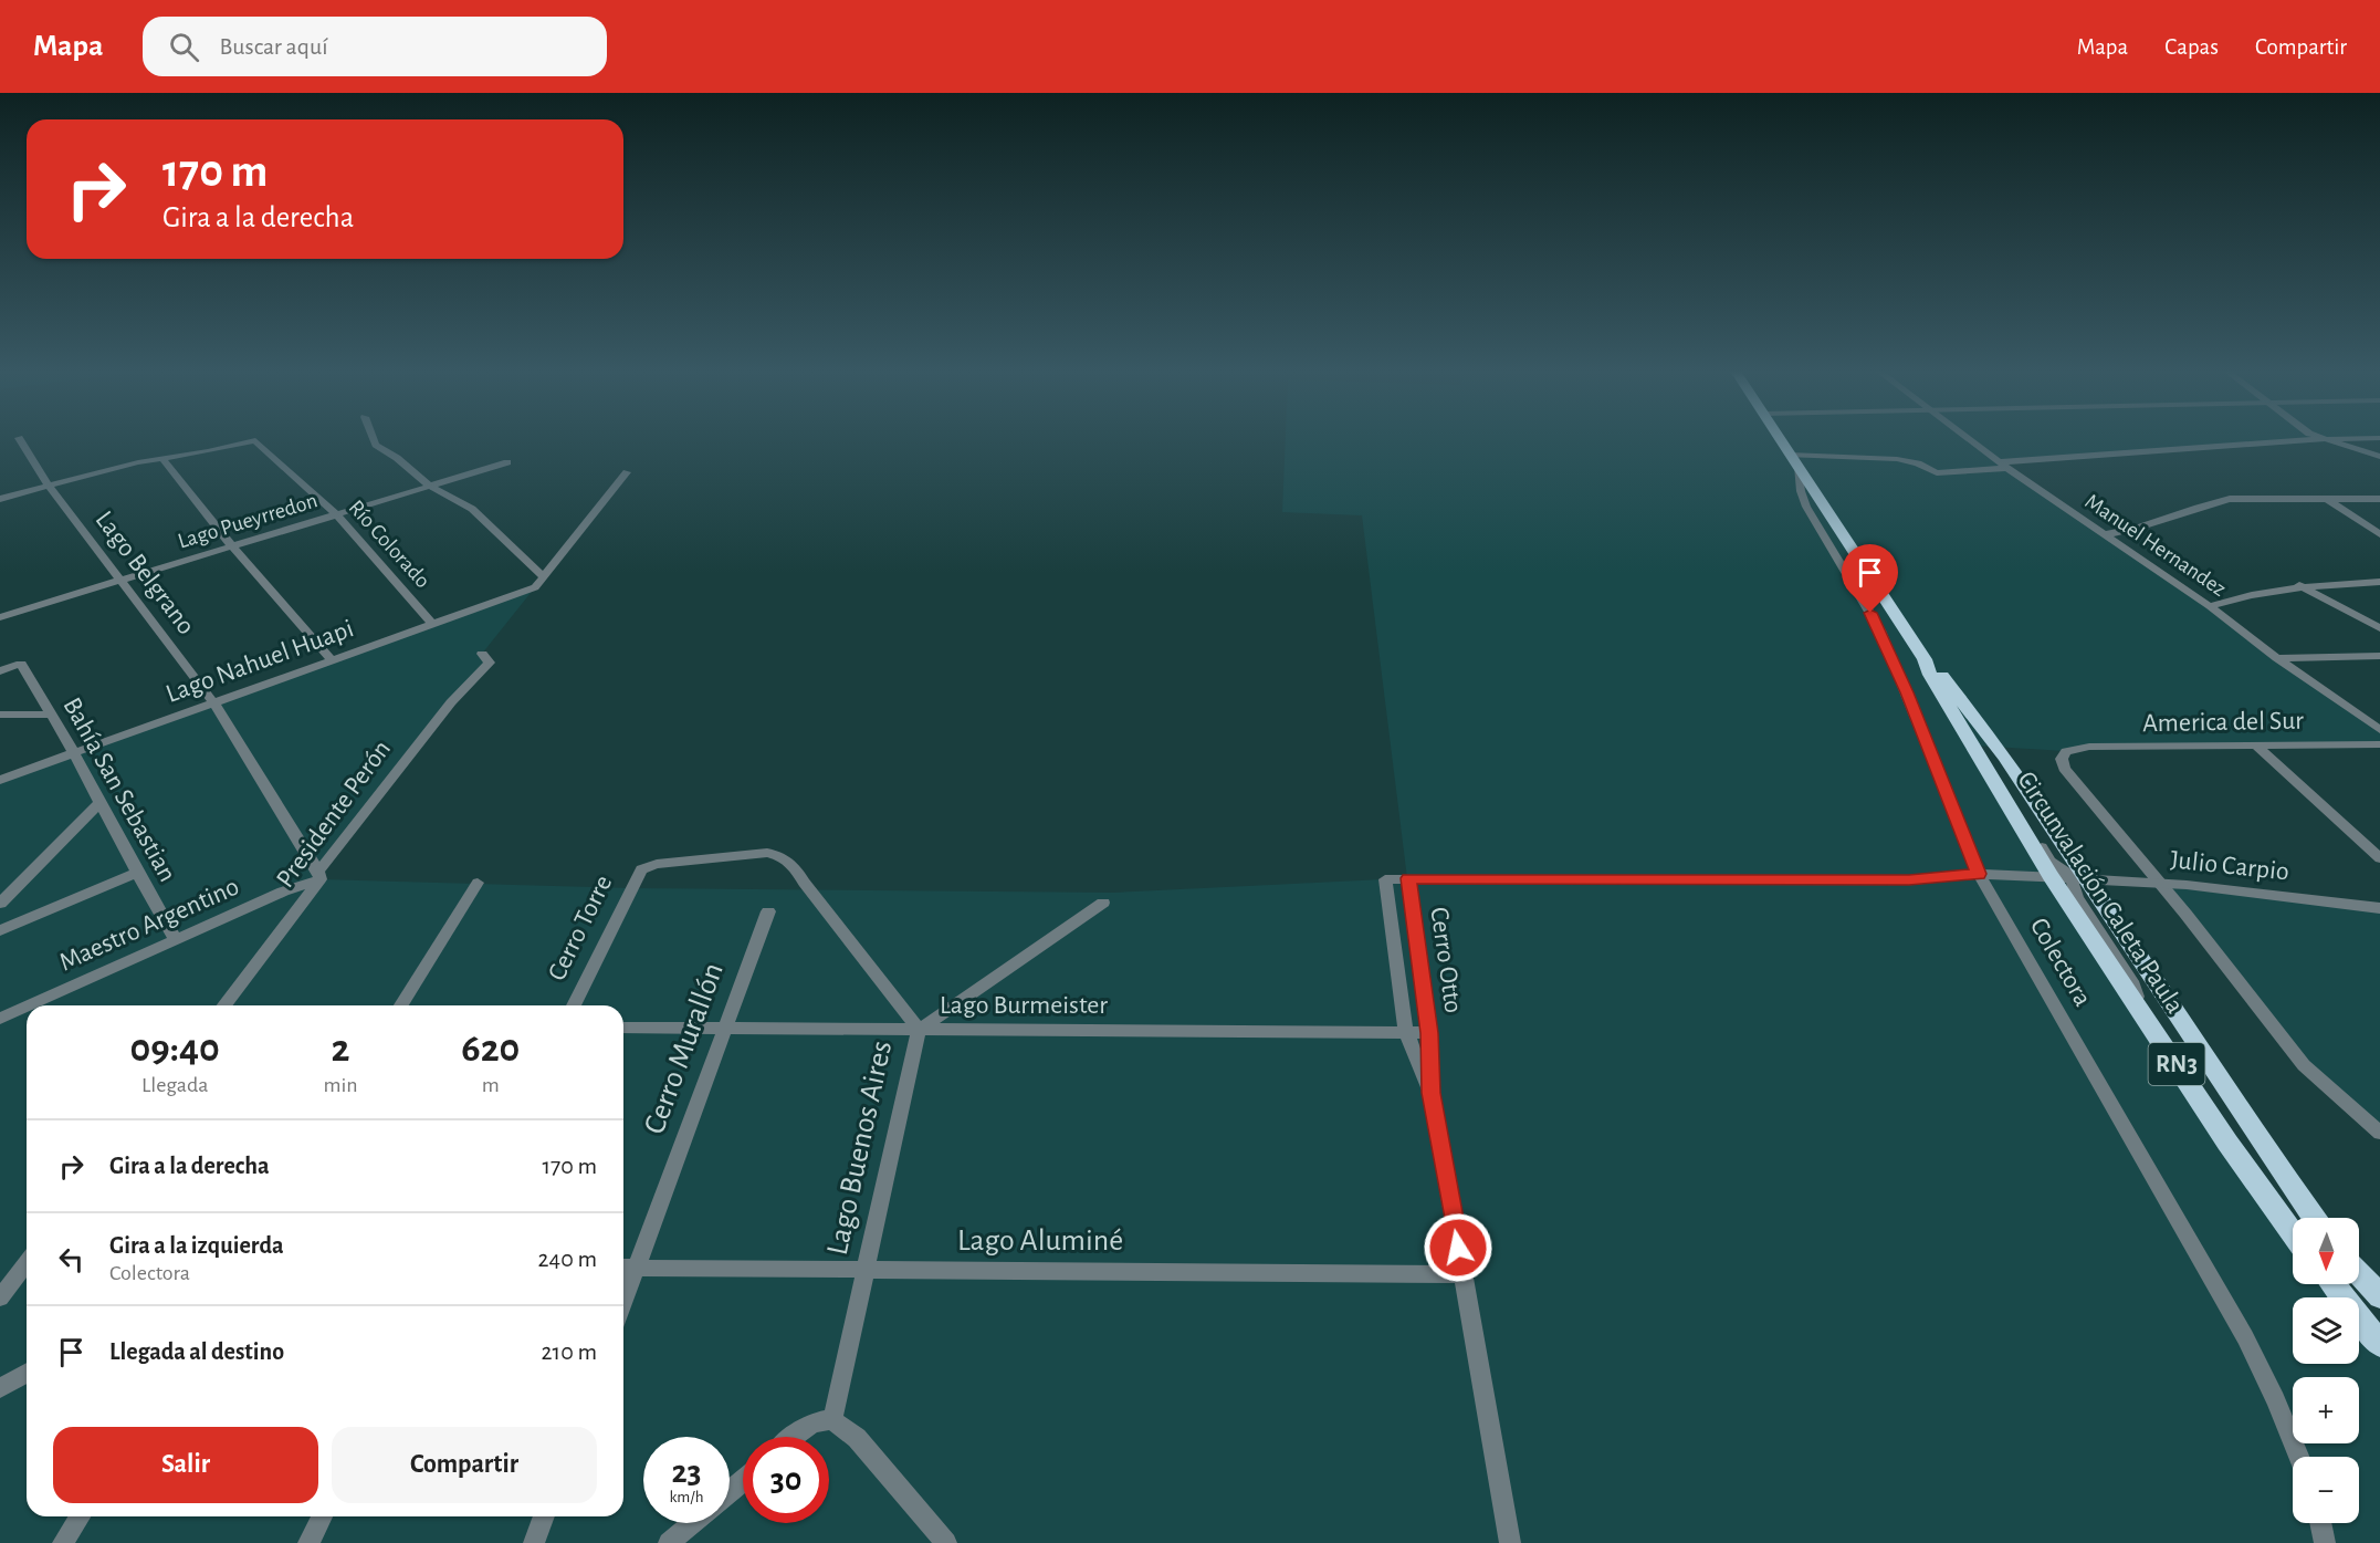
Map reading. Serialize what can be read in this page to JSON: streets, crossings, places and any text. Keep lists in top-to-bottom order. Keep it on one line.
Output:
{"streets":{"highway":["Circunvalación Caleta Paula","RN3"],"street":["Lago Pueyrredon","Río Colorado","Manuel Hernandez","Lago Belgrano","Lago Nahuel Huapi","America del Sur","Bahía San Sebastian","Presidente Perón","Julio Carpio","Maestro Argentino","Cerro Torre","Cerro Otto","Colectora","Lago Burmeister","Cerro Murallón","Lago Buenos Aires","Lago Aluminé"]},"crossings":[["Lago Pueyrredon","Río Colorado"],["Lago Pueyrredon","Lago Belgrano"],["Río Colorado","Lago Nahuel Huapi"],["Lago Belgrano","Lago Nahuel Huapi"],["Lago Belgrano","Presidente Perón"],["Lago Belgrano","Maestro Argentino"],["Lago Nahuel Huapi","Bahía San Sebastian"],["America del Sur","Julio Carpio"],["Bahía San Sebastian","Maestro Argentino"],["Presidente Perón","Maestro Argentino"],["Julio Carpio","Circunvalación Caleta Paula"],["Julio Carpio","Cerro Otto"],["Julio Carpio","Colectora"],["Circunvalación Caleta Paula","Colectora"],["Cerro Torre","Lago Buenos Aires"],["Cerro Otto","Lago Burmeister"],["Cerro Otto","Lago Aluminé"],["Lago Burmeister","Cerro Murallón"],["Lago Burmeister","Lago Buenos Aires"],["Cerro Murallón","Lago Aluminé"],["Lago Buenos Aires","Lago Aluminé"]],"north":"bottom","page":{"header":"Mapa","search":"Buscar aquí","nav":["Mapa","Capas","Compartir"],"turn":["170 m","Gira a la derecha"],"eta":["09:40","Llegada","2","min","620","m"],"list":[{"name":"Gira a la derecha","value":"170 m"},{"name":"Gira a la izquierda","note":"Colectora","value":"240 m"},{"name":"Llegada al destino","value":"210 m"}],"map_buttons":["+","−"],"buttons":["Salir","Compartir"],"speed":"23 km/h","limit":"30"}}
